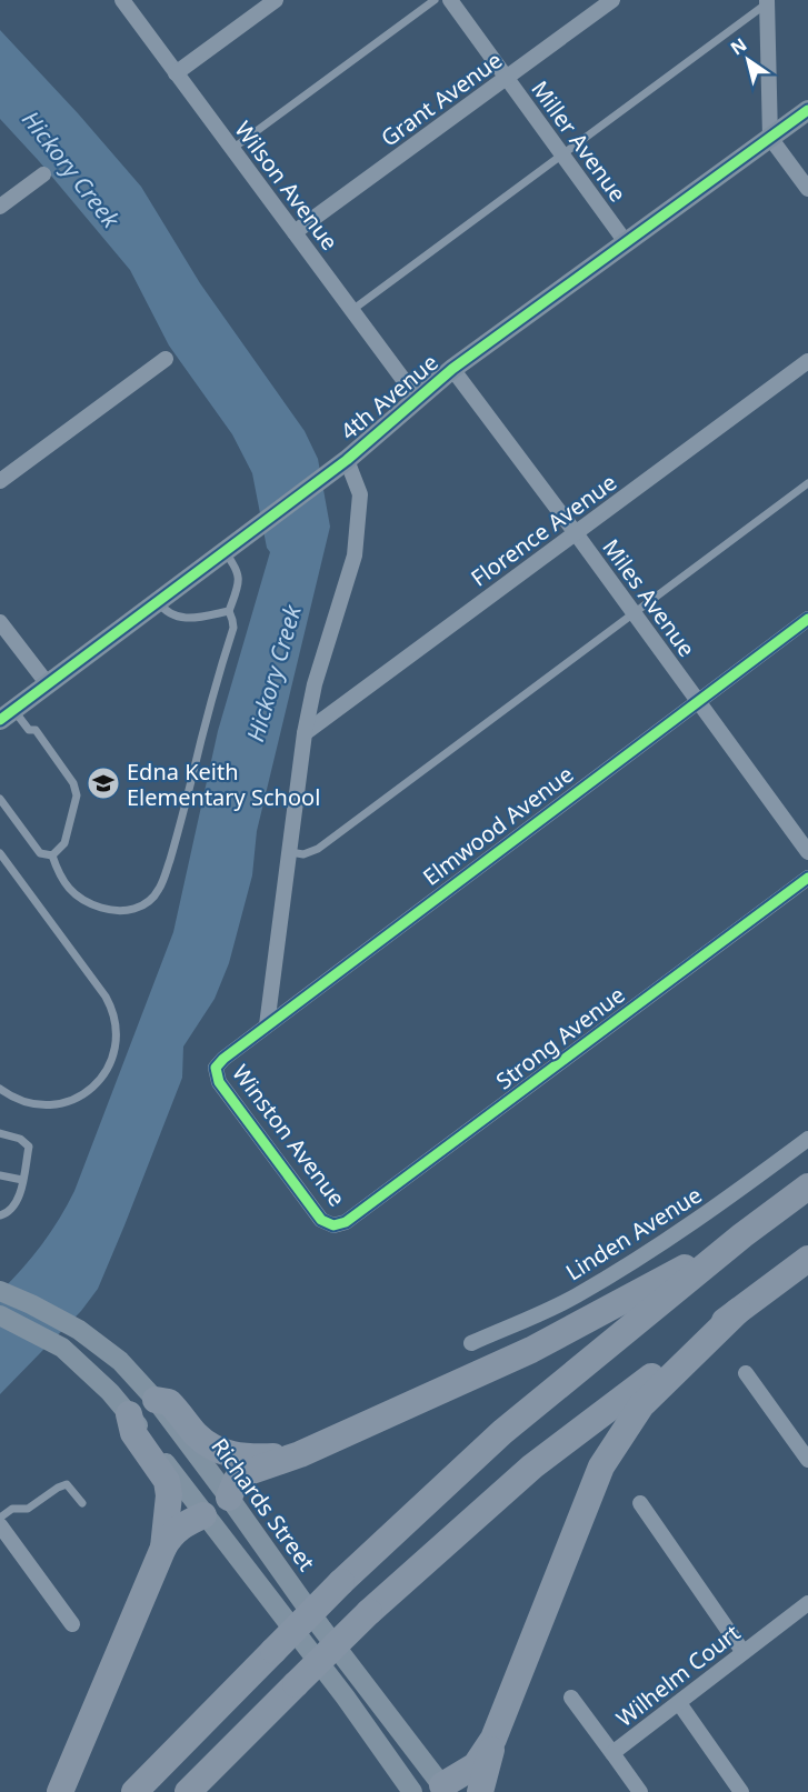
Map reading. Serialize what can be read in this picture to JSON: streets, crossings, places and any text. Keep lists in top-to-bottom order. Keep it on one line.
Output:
{"streets":{"street":["Grant Avenue","Miller Avenue","Wilson Avenue","4th Avenue","Florence Avenue","Miles Avenue","Elmwood Avenue","Strong Avenue","Winston Avenue","Linden Avenue","Richards Street","Wilhelm Court"]},"crossings":[["Grant Avenue","Miller Avenue"],["Grant Avenue","Wilson Avenue"],["Miller Avenue","4th Avenue"],["Wilson Avenue","4th Avenue"],["4th Avenue","Miles Avenue"],["Florence Avenue","Miles Avenue"],["Miles Avenue","Elmwood Avenue"],["Elmwood Avenue","Winston Avenue"],["Strong Avenue","Winston Avenue"]],"water":["Hickory Creek"],"places":{"school or university":["Edna Keith Elementary School"]},"north":"top left"}
